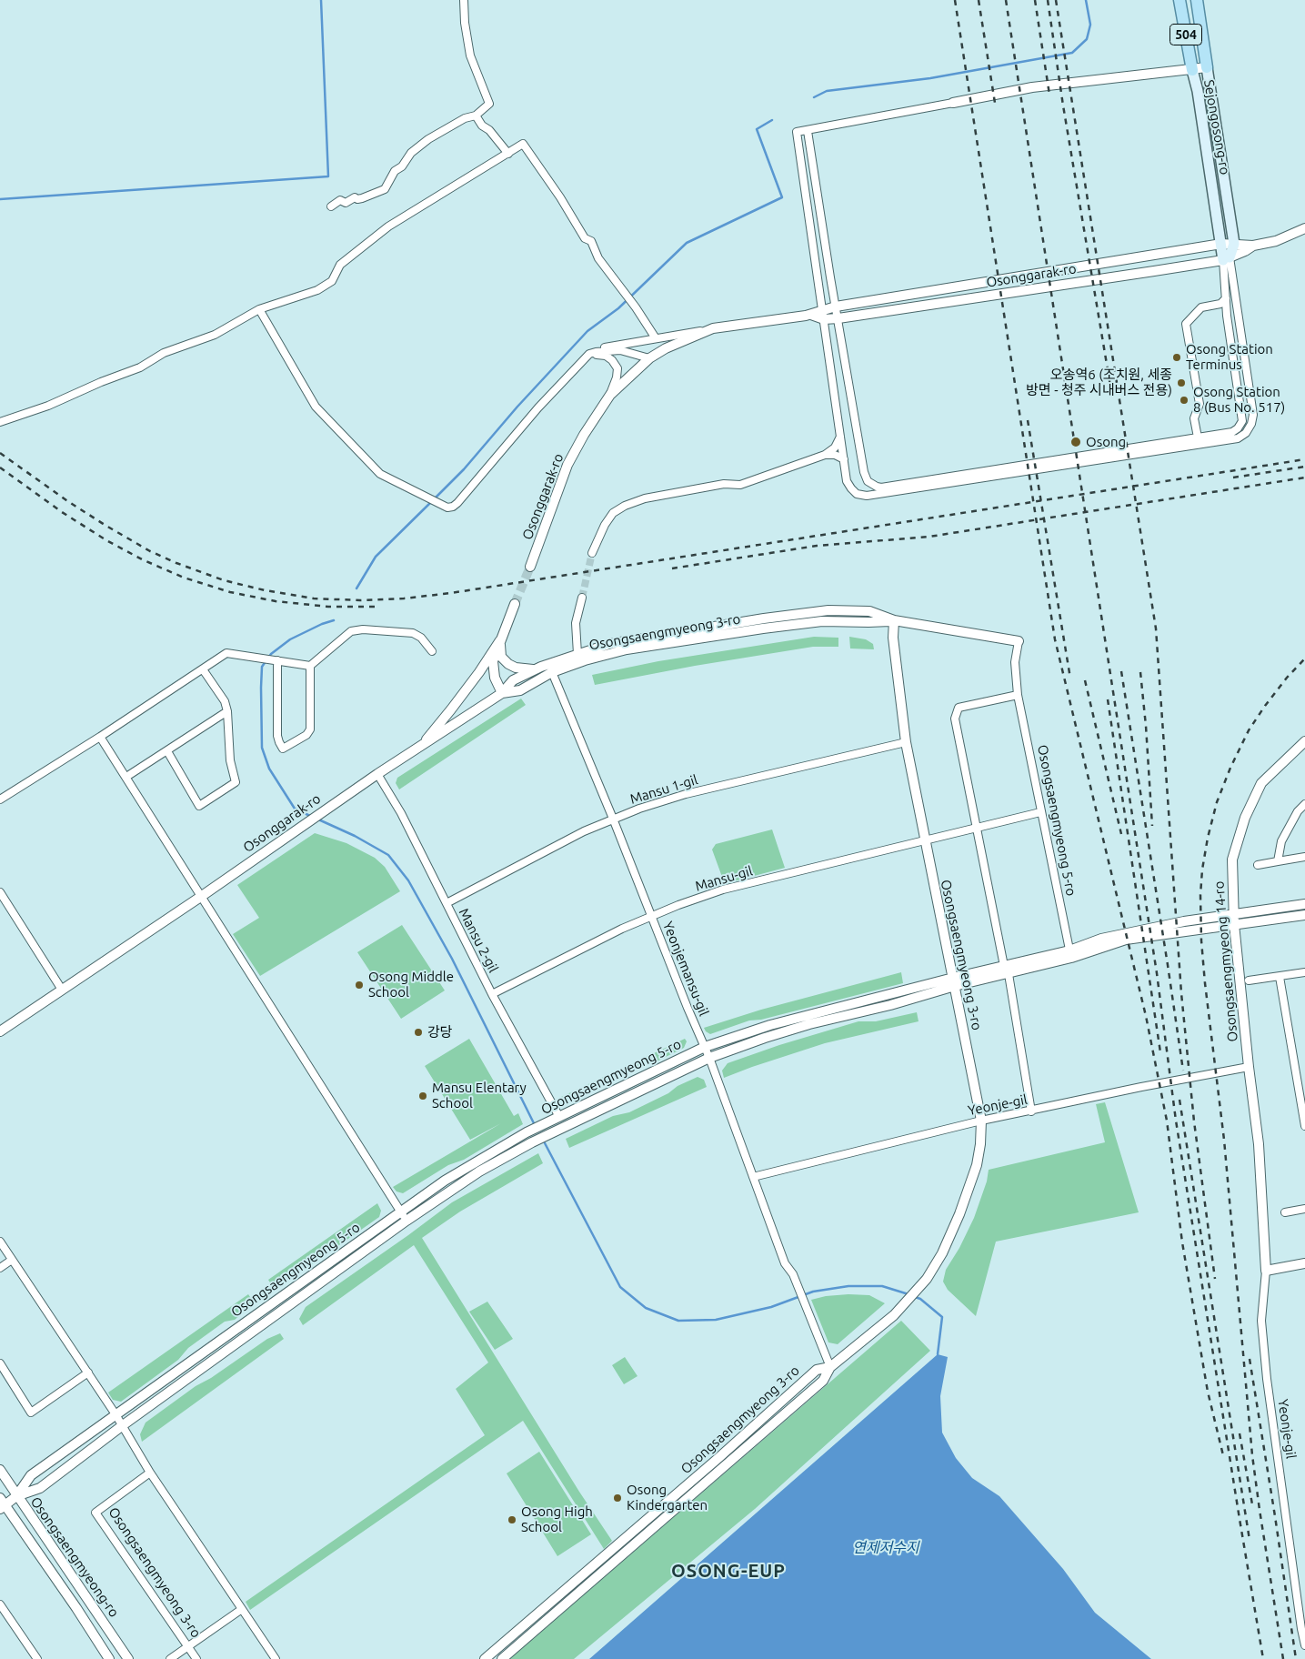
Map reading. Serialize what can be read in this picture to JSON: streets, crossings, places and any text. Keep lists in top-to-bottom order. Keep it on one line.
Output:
{"streets":{"main road":["504","Sejongosong-ro"],"street":["Osonggarak-ro","Osongsaengmyeong 3-ro","Mansu 1-gil","Osongsaengmyeong 5-ro","Mansu-gil","Mansu 2-gil","Osongsaengmyeong 14-ro","Yeonjemansu-gil","Yeonje-gil","Osongsaengmyeong-ro"]},"crossings":[["Sejongosong-ro","Osonggarak-ro"],["Osonggarak-ro","Osongsaengmyeong 3-ro"],["Osonggarak-ro","Mansu 2-gil"],["Osongsaengmyeong 3-ro","Mansu 1-gil"],["Osongsaengmyeong 3-ro","Osongsaengmyeong 5-ro"],["Osongsaengmyeong 3-ro","Mansu-gil"],["Osongsaengmyeong 3-ro","Yeonjemansu-gil"],["Osongsaengmyeong 3-ro","Yeonje-gil"],["Mansu 1-gil","Mansu 2-gil"],["Mansu 1-gil","Yeonjemansu-gil"],["Osongsaengmyeong 5-ro","Mansu-gil"],["Osongsaengmyeong 5-ro","Mansu 2-gil"],["Osongsaengmyeong 5-ro","Yeonjemansu-gil"],["Osongsaengmyeong 5-ro","Osongsaengmyeong-ro"],["Mansu-gil","Mansu 2-gil"],["Mansu-gil","Yeonjemansu-gil"],["Osongsaengmyeong 14-ro","Yeonje-gil"],["Yeonjemansu-gil","Yeonje-gil"]],"districts":["OSONG-EUP"],"water":["연제저수지"],"places":["Osong Station Terminus","오송역6 (조치원, 세종 방면 - 청주 시내버스 전용)","Osong Station 8 (Bus No. 517)","Osong","Osong Middle School","강당","Mansu Elentary School","Osong Kindergarten","Osong High School"]}
